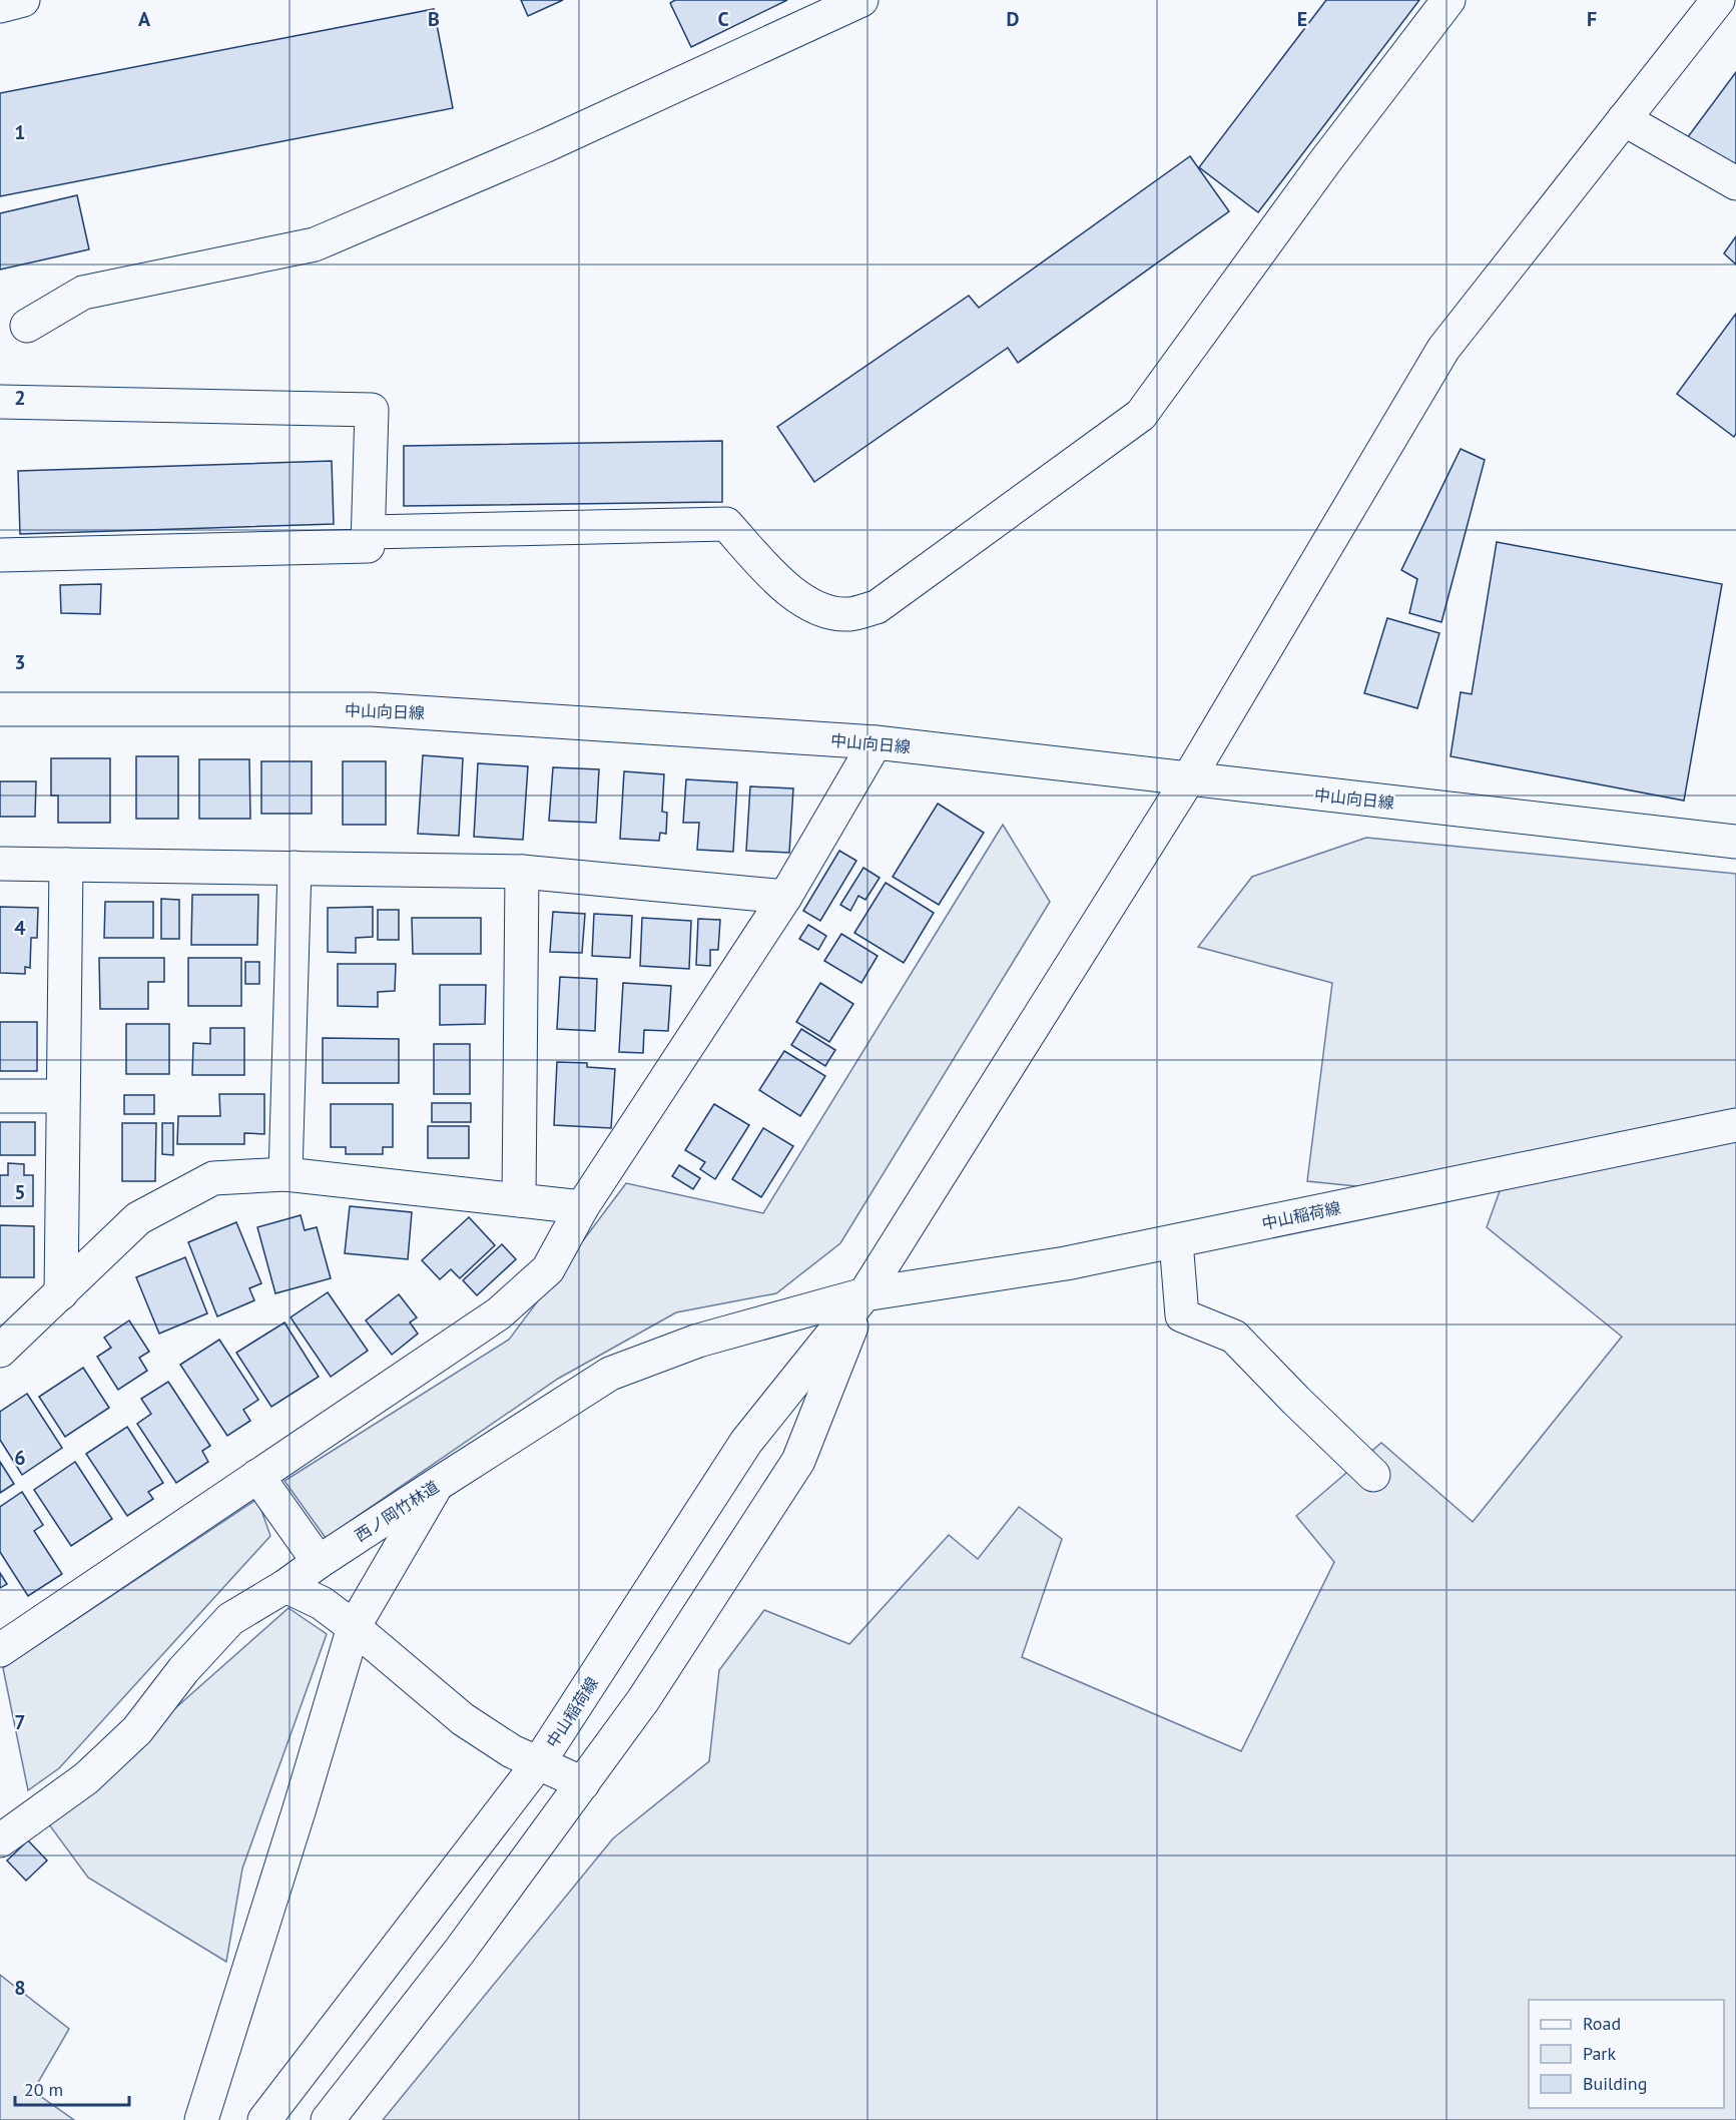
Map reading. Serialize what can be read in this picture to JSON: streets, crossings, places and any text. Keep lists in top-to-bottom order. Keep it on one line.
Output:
{"streets":{"street":["中山向日線","中山稲荷線","西ノ岡竹林道"]},"crossings":[["中山稲荷線","西ノ岡竹林道"]],"legend":["Road","Park","Building"],"scale_bar":"20 m","grid":{"columns":["A","B","C","D","E","F"],"rows":["1","2","3","4","5","6","7","8"]}}
